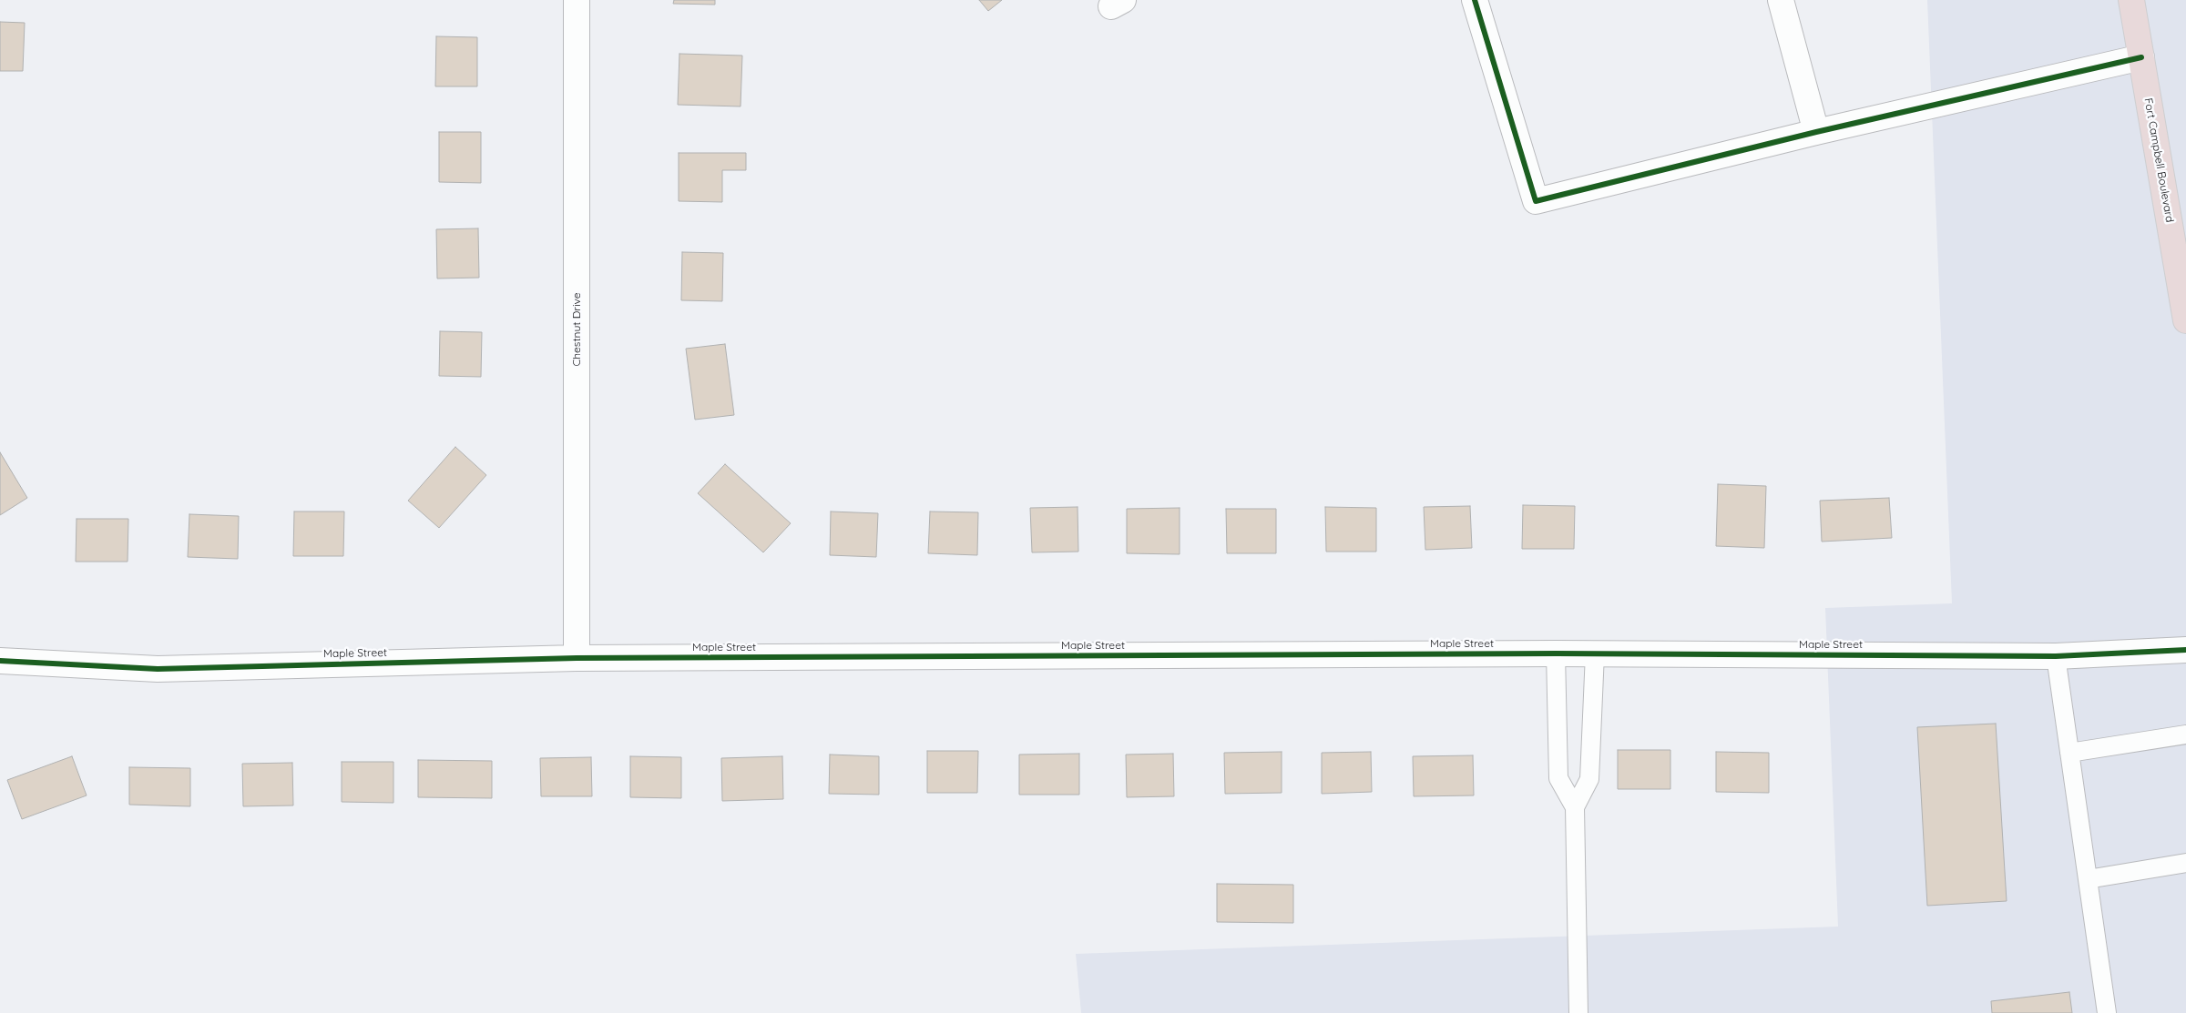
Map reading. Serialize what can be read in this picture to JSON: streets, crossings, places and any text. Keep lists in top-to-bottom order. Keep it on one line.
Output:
{"streets":{"highway":["Fort Campbell Boulevard"],"street":["Chestnut Drive","Maple Street"]},"crossings":[["Chestnut Drive","Maple Street"]]}
